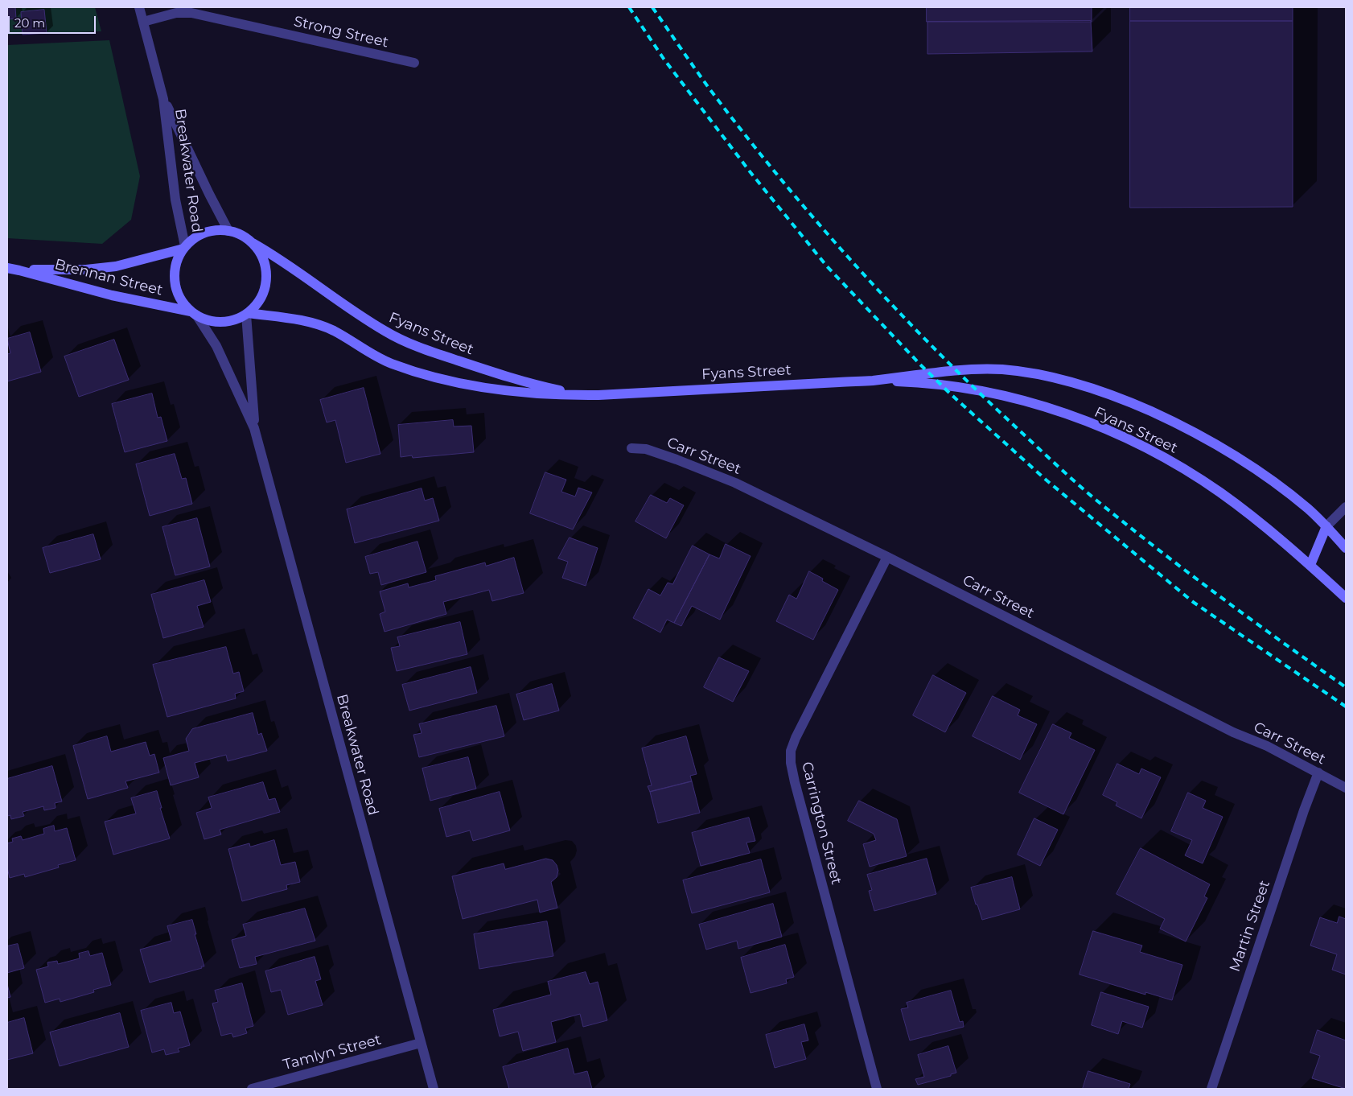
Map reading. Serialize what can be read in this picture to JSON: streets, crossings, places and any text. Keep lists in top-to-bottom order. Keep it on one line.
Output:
{"streets":{"main road":["Brennan Street","Fyans Street"],"street":["Strong Street","Breakwater Road","Carr Street","Carrington Street","Martin Street","Tamlyn Street"]},"crossings":[["Strong Street","Breakwater Road"],["Breakwater Road","Brennan Street"],["Breakwater Road","Fyans Street"],["Breakwater Road","Tamlyn Street"],["Brennan Street","Fyans Street"],["Carr Street","Carrington Street"],["Carr Street","Martin Street"]],"scale_bar":"20 m"}
